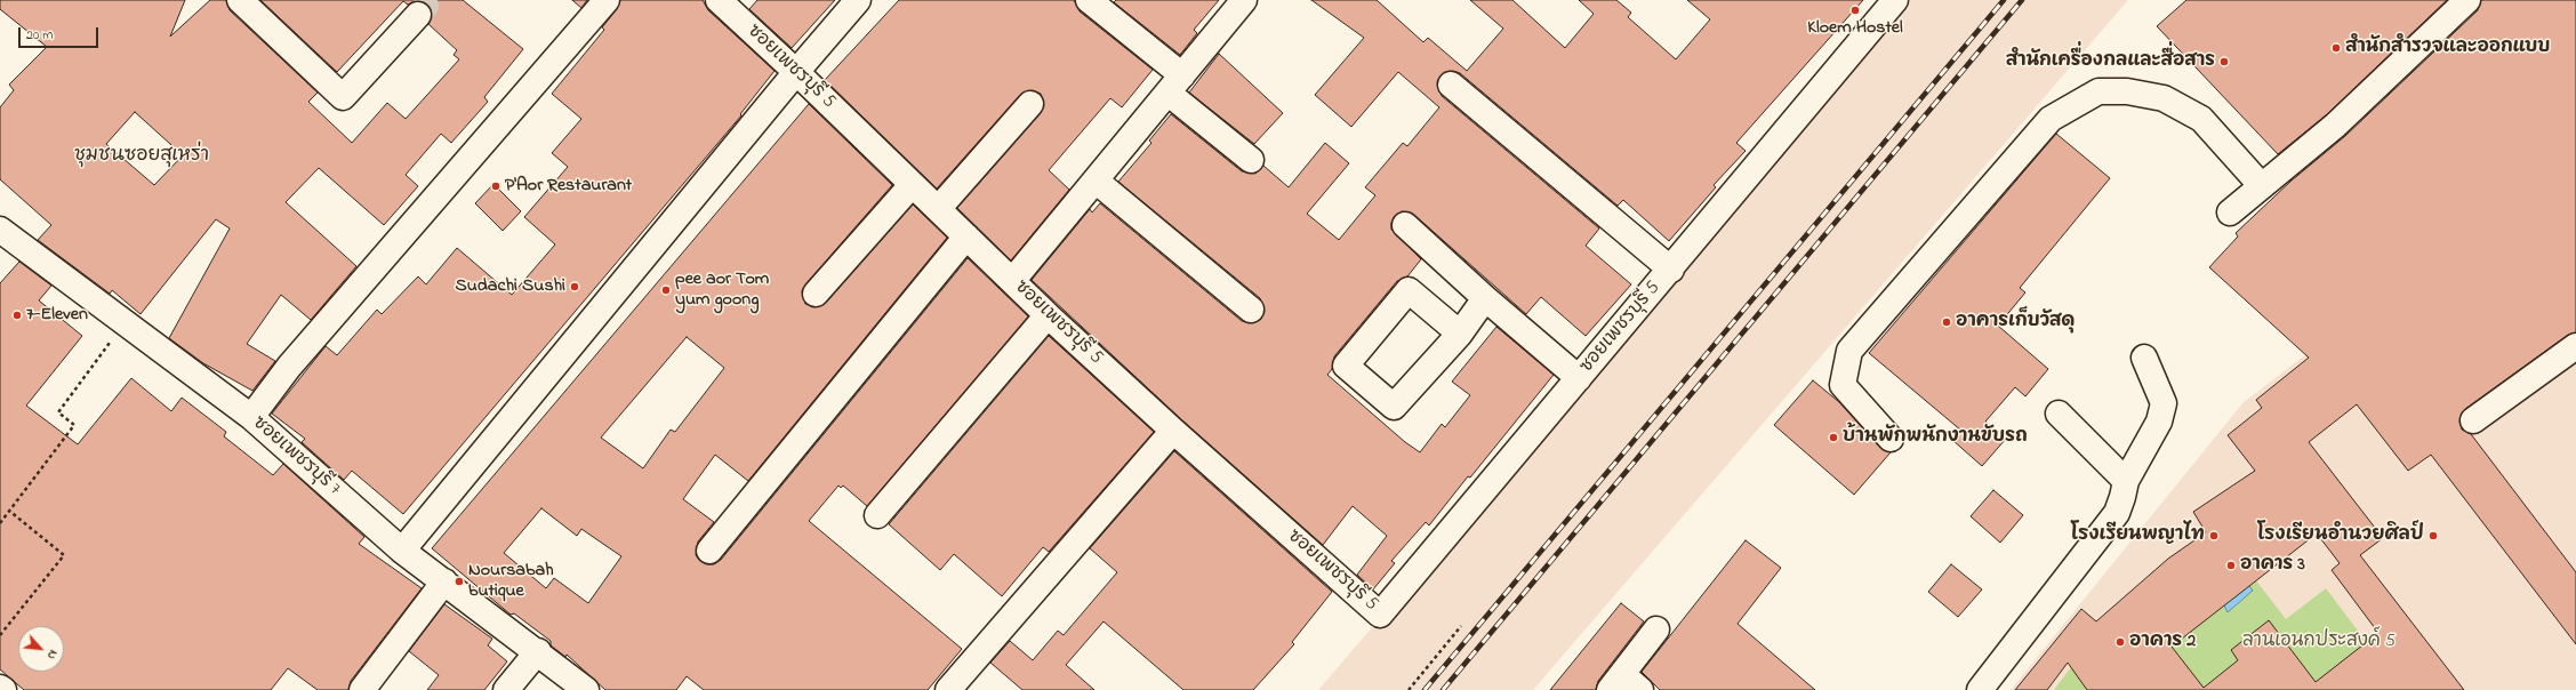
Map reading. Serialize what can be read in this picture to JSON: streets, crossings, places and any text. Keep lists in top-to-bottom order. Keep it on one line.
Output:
{"streets":{"street":["ซอยเพชรบุรี 5","ซอยเพชรบุรี 7"]},"districts":["ชุมชนซอยสุเหร่า"],"parks":["ลานเอนกประสงค์ 5"],"places":["Kloem Hostel","สำนักสำรวจและออกแบบ","สำนักเครื่องกลและสื่อสาร","P'Aor Restaurant","Sudachi Sushi","pee aor Tom yum goong","7-Eleven","อาคารเก็บวัสดุ","บ้านพักพนักงานขับรถ","โรงเรียนพญาไท","โรงเรียนอำนวยศิลป์","อาคาร 3","Noursabah butique","อาคาร 2"],"scale_bar":"20 m","north":"bottom right"}
